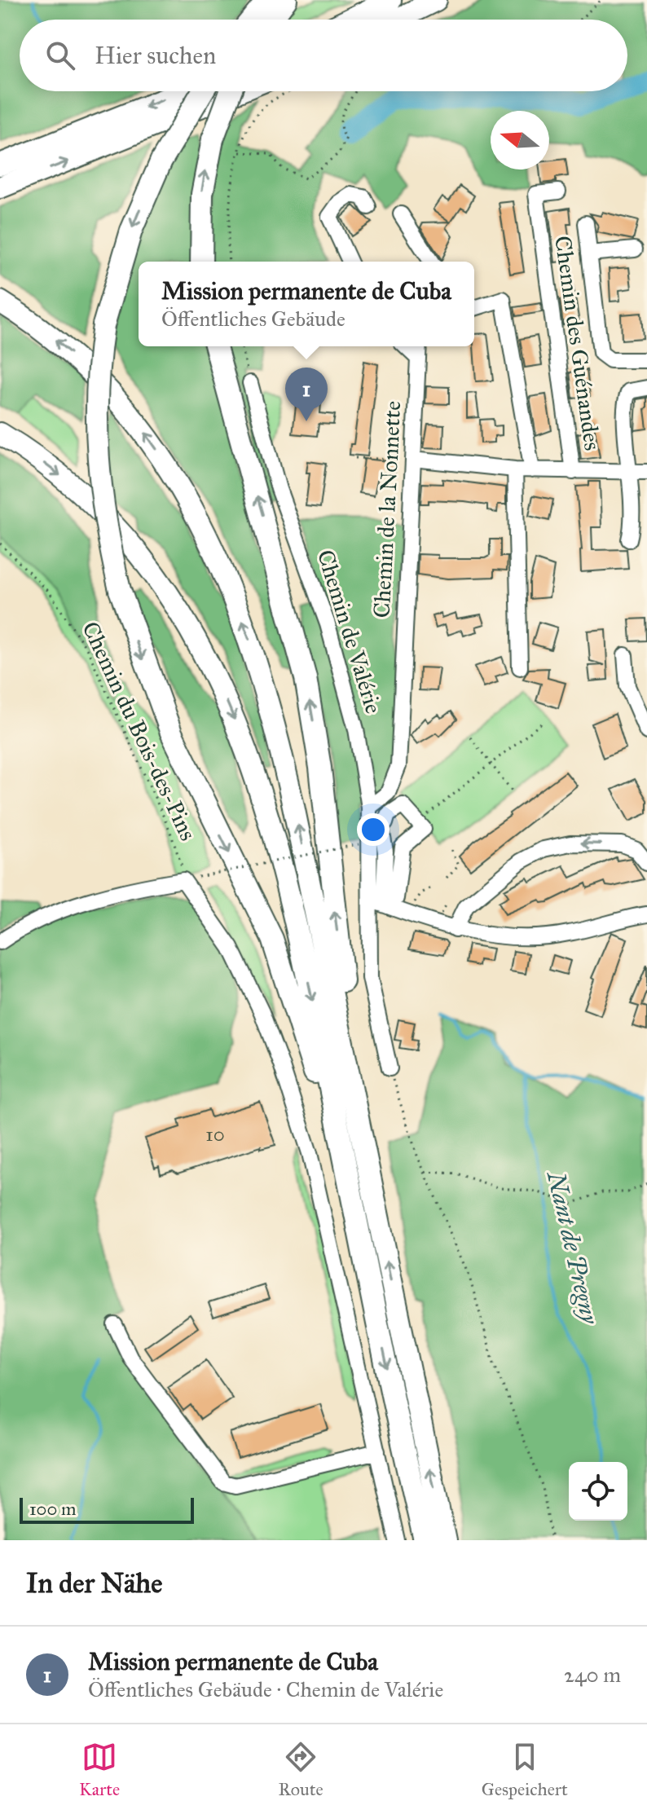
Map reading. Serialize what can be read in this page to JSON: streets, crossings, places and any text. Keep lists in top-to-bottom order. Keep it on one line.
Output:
{"streets":{"street":["Chemin des Guénandes","Chemin de la Nonnette","Chemin de Valérie"],"path":["Chemin du Bois-des-Pins"]},"crossings":[["Chemin de la Nonnette","Chemin de Valérie"]],"water":["Nant de Pregny"],"house_numbers":["10"],"scale_bar":"100 m","north":"left","page":{"search":"Hier suchen","popup":["Mission permanente de Cuba","Öffentliches Gebäude"],"pins":"1","scale":"100 m","heading":"In der Nähe","list":[{"mark":"1","name":"Mission permanente de Cuba","note":"Öffentliches Gebäude · Chemin de Valérie","value":"240 m"}],"nav":["Karte","Route","Gespeichert"]}}
